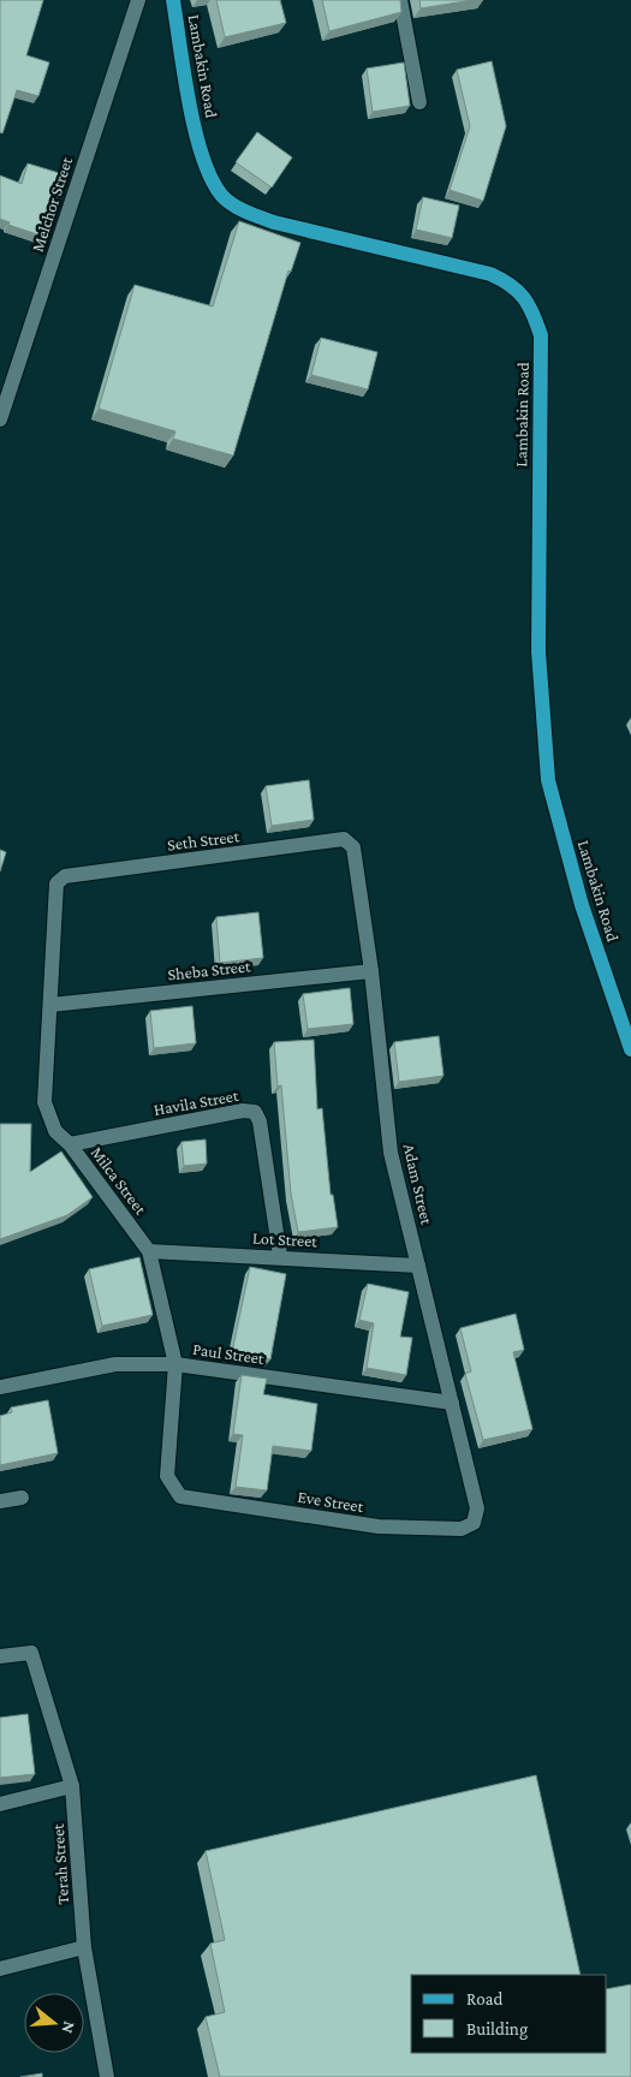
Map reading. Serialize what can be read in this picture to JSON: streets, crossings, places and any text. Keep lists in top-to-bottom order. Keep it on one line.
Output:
{"streets":{"main road":["Lambakin Road"],"street":["Melchor Street","Seth Street","Sheba Street","Havila Street","Milca Street","Adam Street","Lot Street","Paul Street","Eve Street","Terah Street"]},"crossings":[["Seth Street","Milca Street"],["Seth Street","Adam Street"],["Sheba Street","Milca Street"],["Sheba Street","Adam Street"],["Havila Street","Milca Street"],["Havila Street","Lot Street"],["Milca Street","Lot Street"],["Milca Street","Paul Street"],["Milca Street","Eve Street"],["Adam Street","Lot Street"],["Adam Street","Paul Street"],["Adam Street","Eve Street"]],"legend":["Road","Building"],"north":"right"}
